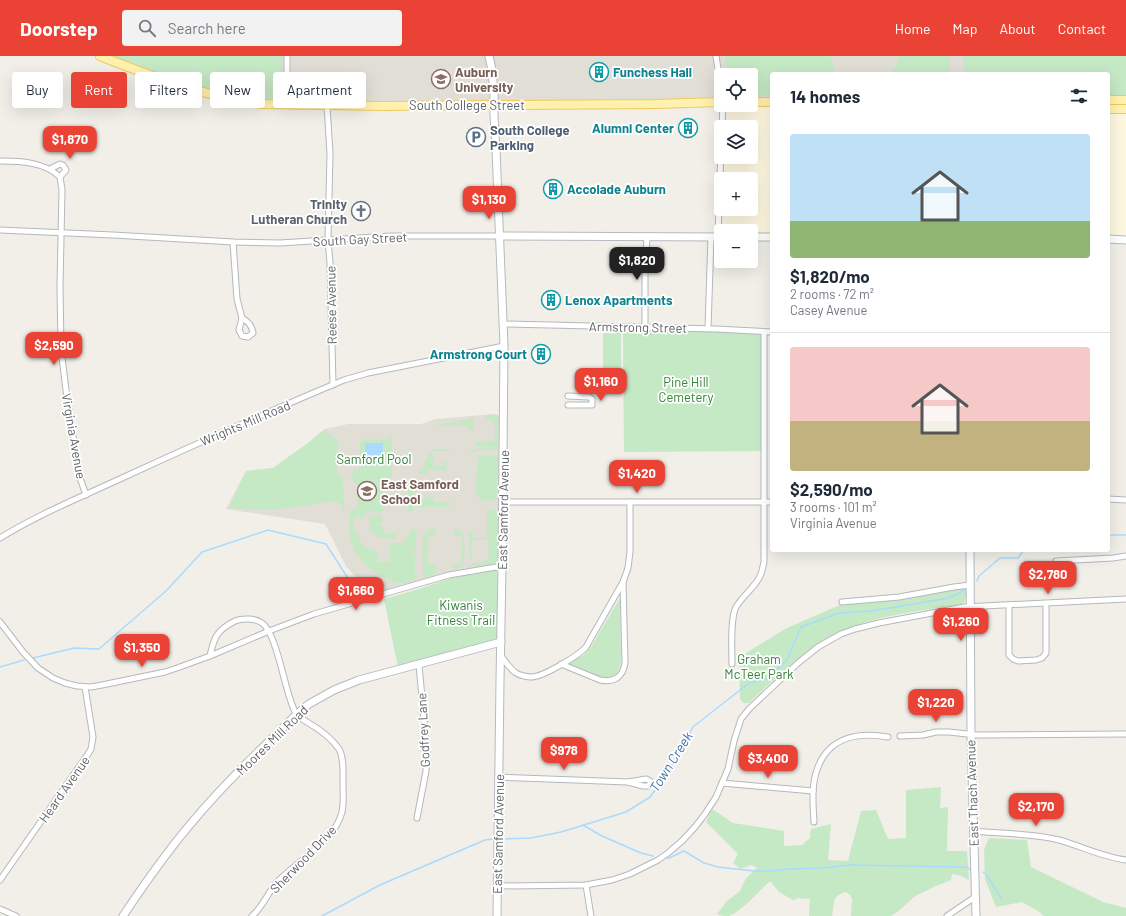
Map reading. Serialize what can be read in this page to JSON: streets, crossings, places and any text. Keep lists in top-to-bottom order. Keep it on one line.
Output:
{"streets":{"main road":["South College Street"],"street":["South Gay Street","Reese Avenue","Armstrong Street","Wrights Mill Road","Virginia Avenue","East Samford Avenue","Godfrey Lane","Moores Mill Road","Heard Avenue","East Thach Avenue","Sherwood Drive"]},"crossings":[["South College Street","East Samford Avenue"],["South Gay Street","Reese Avenue"],["South Gay Street","Virginia Avenue"],["South Gay Street","East Samford Avenue"],["Reese Avenue","Wrights Mill Road"],["Armstrong Street","East Samford Avenue"],["Wrights Mill Road","Virginia Avenue"],["Wrights Mill Road","East Samford Avenue"],["East Samford Avenue","Moores Mill Road"],["Godfrey Lane","Moores Mill Road"],["Moores Mill Road","Sherwood Drive"]],"water":["Town Creek"],"parks":["Pine Hill Cemetery","Samford Pool","Kiwanis Fitness Trail","Graham McTeer Park"],"places":{"building":["Funchess Hall","Alumni Center","Accolade Auburn","Lenox Apartments","Armstrong Court"],"school or university":["Auburn University","East Samford School"],"parking":["South College Parking"],"church":["Trinity Lutheran Church"]},"page":{"header":"Doorstep","search":"Search here","nav":["Home","Map","About","Contact"],"map_buttons":["+","−"],"chip":["Buy","Rent","Filters","New","Apartment"],"heading":"14 homes","list":[{"name":"$1,820/mo","note":"2 rooms · 72 m² · Casey Avenue"},{"name":"$2,590/mo","note":"3 rooms · 101 m² · Virginia Avenue"}],"price":["$1,870","$1,130","$1,820","$2,590","$1,160","$1,420","$2,780","$1,660","$1,260","$1,350","$1,220","$978","$3,400","$2,170"]}}
